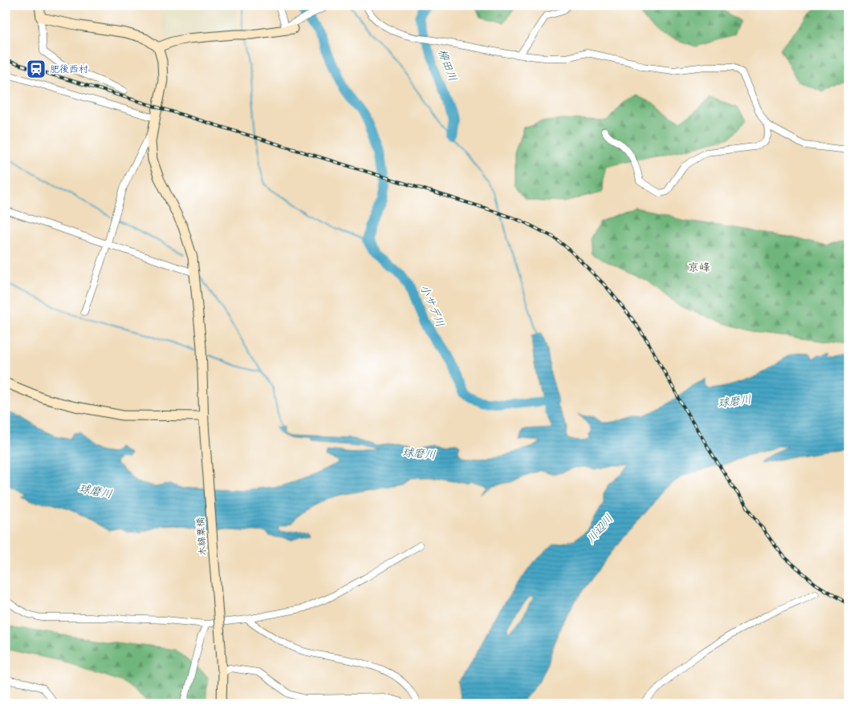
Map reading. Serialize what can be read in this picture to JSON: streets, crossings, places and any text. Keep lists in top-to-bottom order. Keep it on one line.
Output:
{"streets":{"main road":["木綿葉橋"]},"districts":["京峰"],"water":["柳田川","小サデ川","球磨川","川辺川"],"places":{"station":["肥後西村"]}}
